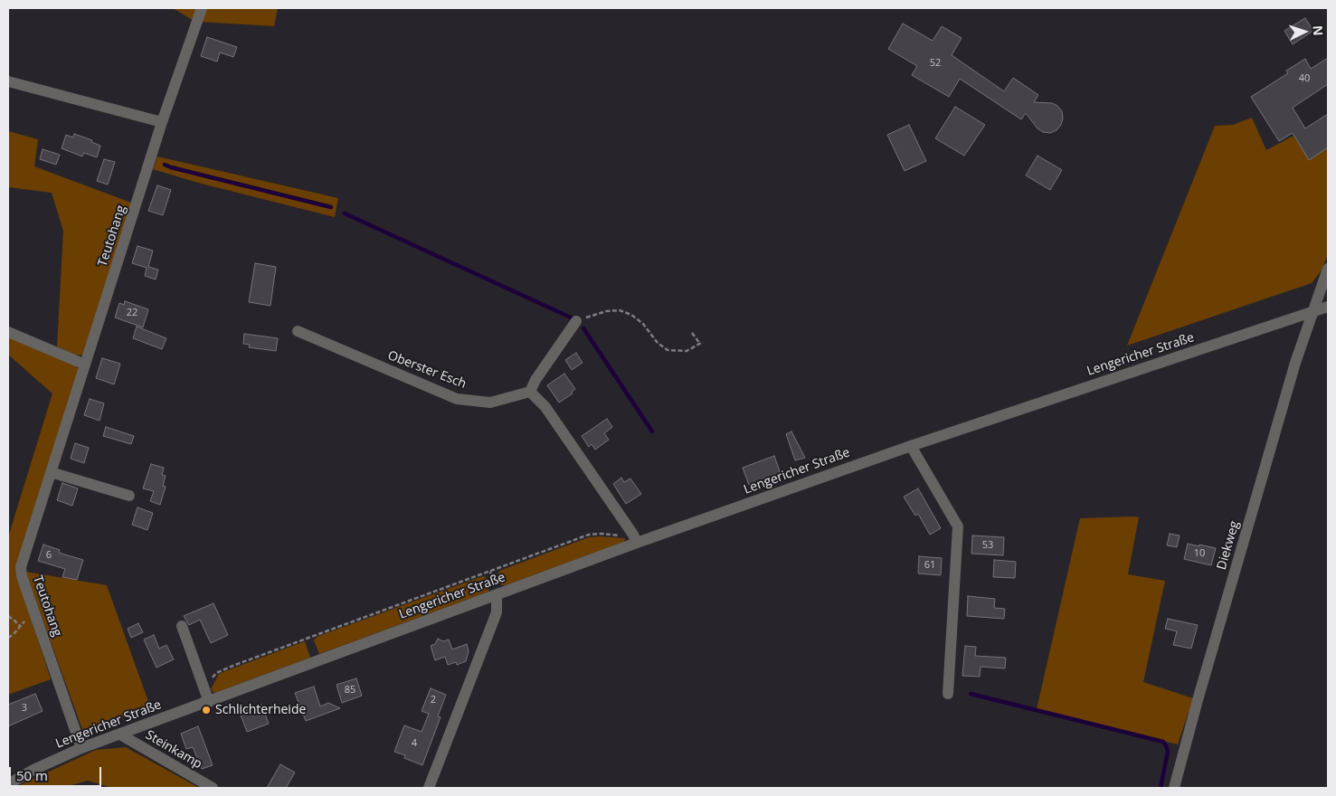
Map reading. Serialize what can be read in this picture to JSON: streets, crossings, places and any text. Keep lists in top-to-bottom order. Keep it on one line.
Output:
{"streets":{"street":["Teutohang","Lengericher Straße","Oberster Esch","Diekweg","Steinkamp"]},"crossings":[["Teutohang","Lengericher Straße"],["Lengericher Straße","Diekweg"],["Lengericher Straße","Steinkamp"]],"places":["Schlichterheide"],"house_numbers":["52","40","22","53","10","6","61","85","2","3","4"],"scale_bar":"50 m","north":"right"}
